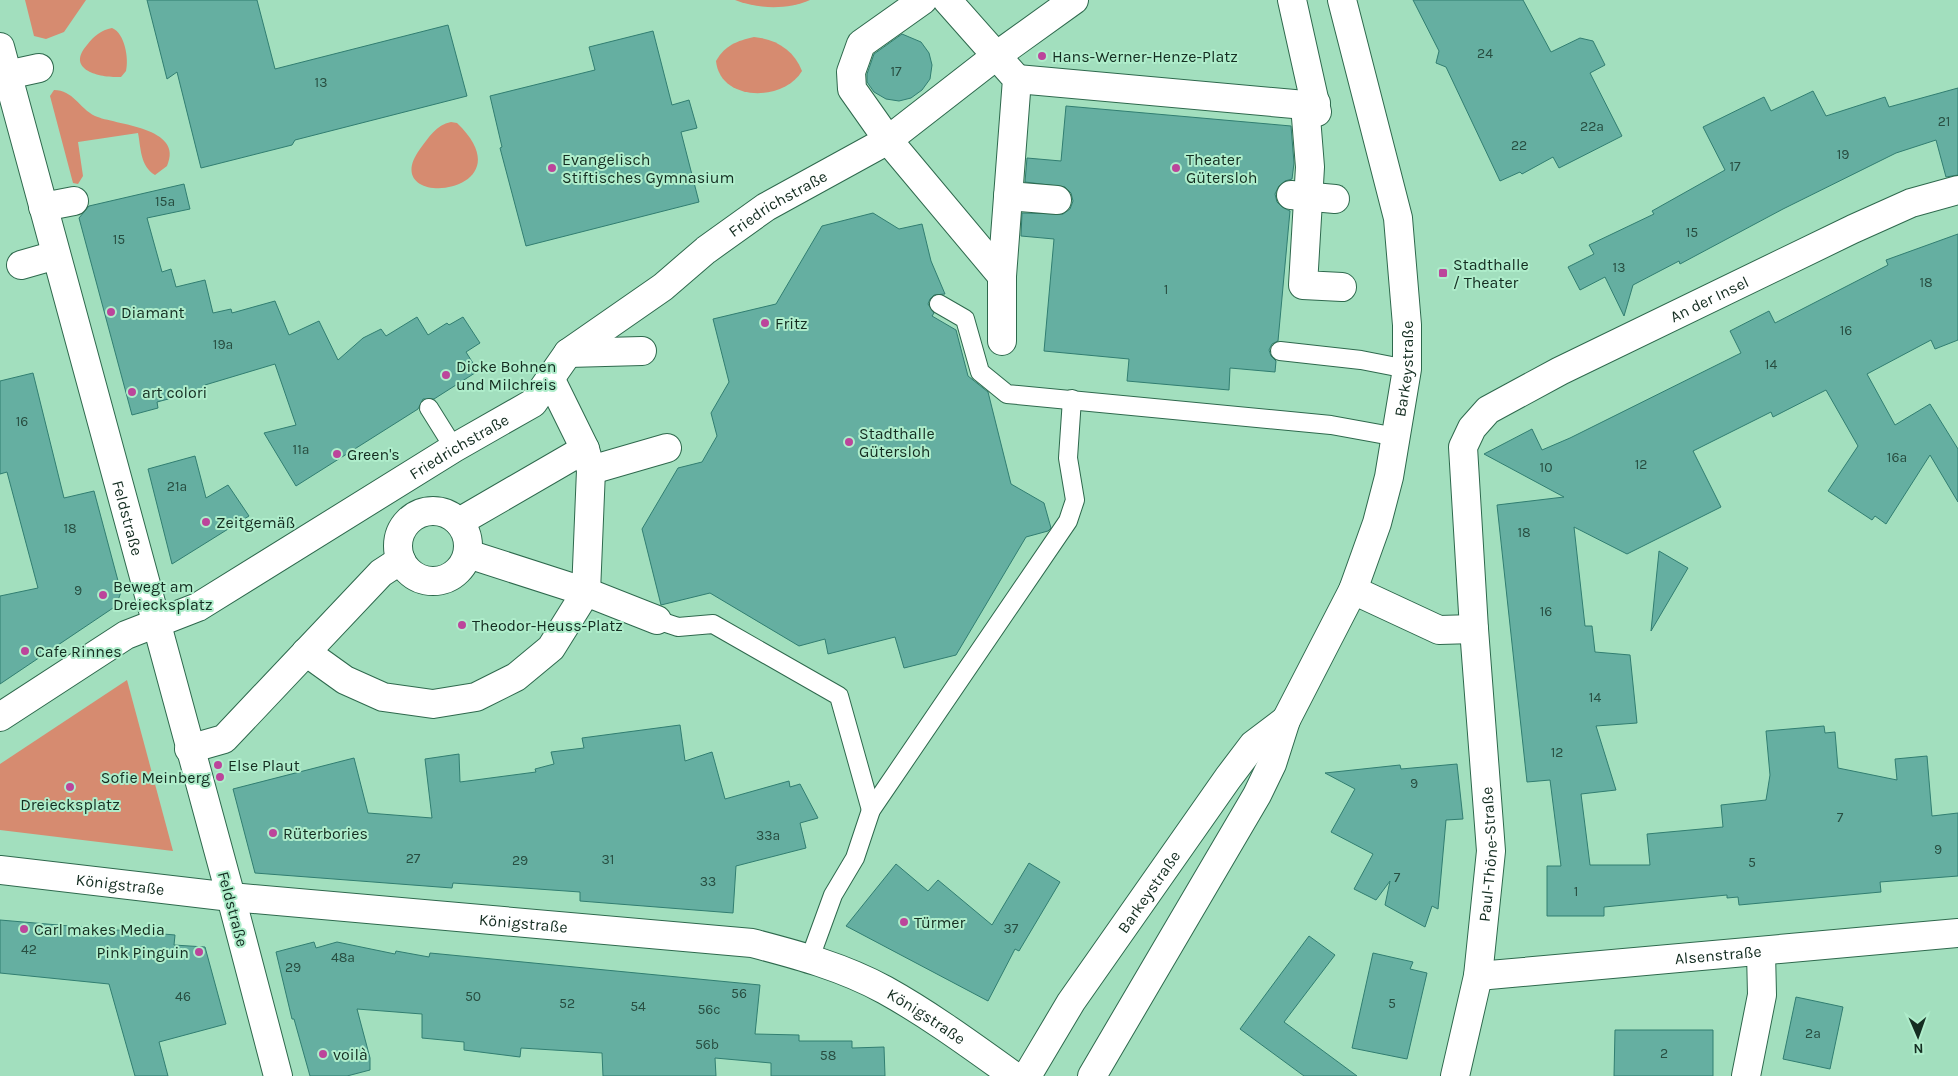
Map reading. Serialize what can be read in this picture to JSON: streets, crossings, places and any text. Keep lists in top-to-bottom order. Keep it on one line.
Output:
{"streets":{"street":["Friedrichstraße","An der Insel","Barkeystraße","Feldstraße","Paul-Thöne-Straße","Königstraße","Alsenstraße"]},"crossings":[["Friedrichstraße","Feldstraße"],["An der Insel","Paul-Thöne-Straße"],["Feldstraße","Königstraße"],["Paul-Thöne-Straße","Alsenstraße"]],"places":{"other":["Hans-Werner-Henze-Platz","Evangelisch Stiftisches Gymnasium","Theater Gütersloh","Diamant","Fritz","Dicke Bohnen und Milchreis","art colori","Stadthalle Gütersloh","Green's","Zeitgemäß","Bewegt am Dreiecksplatz","Theodor-Heuss-Platz","Cafe Rinnes","Else Plaut","Sofie Meinberg","Dreiecksplatz","Rüterbories","Türmer","Carl makes Media","Pink Pinguin","voilà"],"transit":["Stadthalle / Theater"]},"house_numbers":["24","17","13","21","22a","22","19","17","15a","15","15","13","18","1","16","19a","14","16","11a","16a","12","10","21a","18","18","9","16","14","12","9","7","33a","9","27","31","29","5","7","33","1","37","42","48a","29","56","46","50","52","5","54","56c","2a","56b","2","58"],"north":"bottom"}
